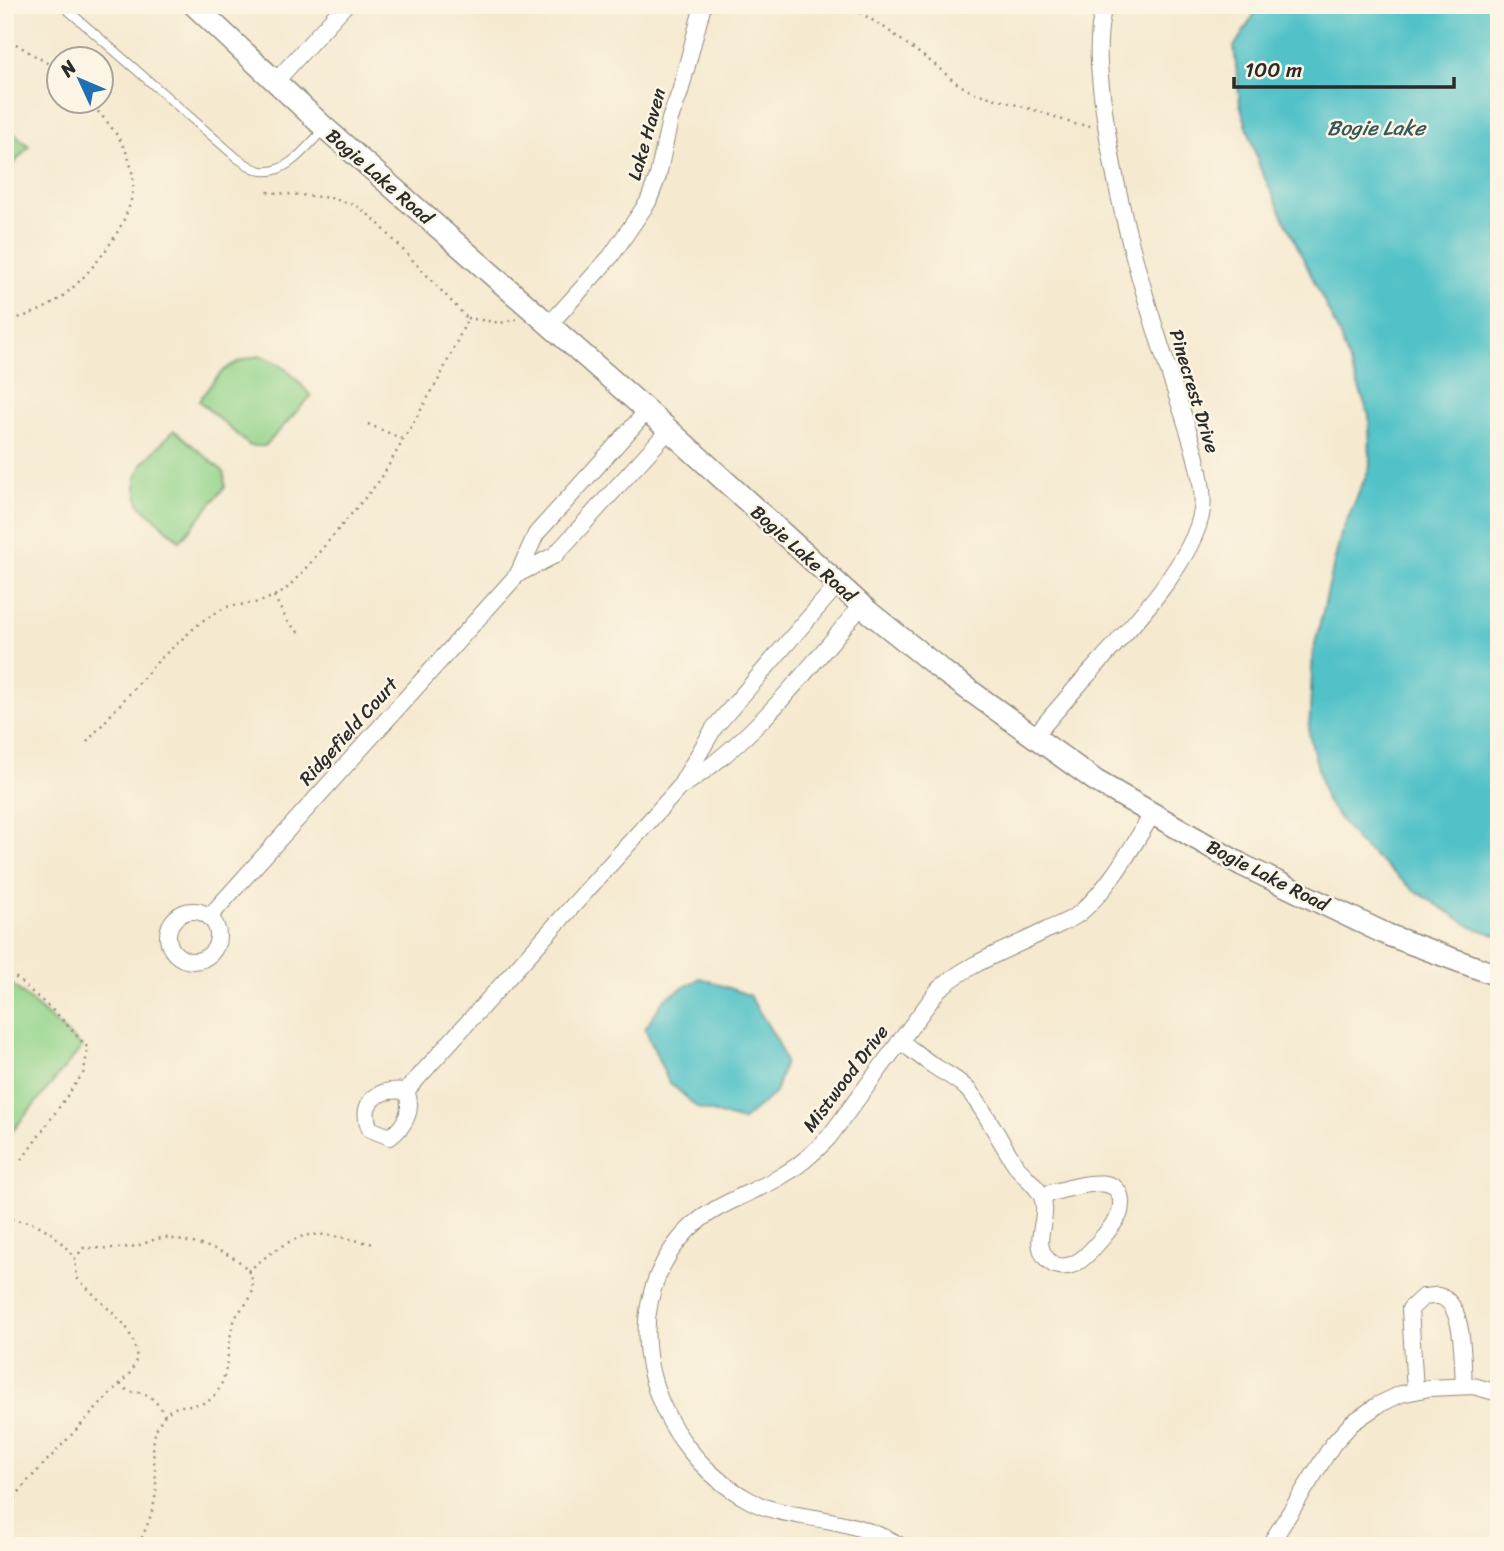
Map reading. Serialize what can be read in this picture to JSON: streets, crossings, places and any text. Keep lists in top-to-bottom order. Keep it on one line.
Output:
{"streets":{"main road":["Bogie Lake Road"],"street":["Lake Haven","Pinecrest Drive","Ridgefield Court","Mistwood Drive"]},"crossings":[["Lake Haven","Bogie Lake Road"],["Bogie Lake Road","Pinecrest Drive"],["Bogie Lake Road","Ridgefield Court"],["Bogie Lake Road","Mistwood Drive"]],"water":["Bogie Lake"],"scale_bar":"100 m","north":"top left"}
